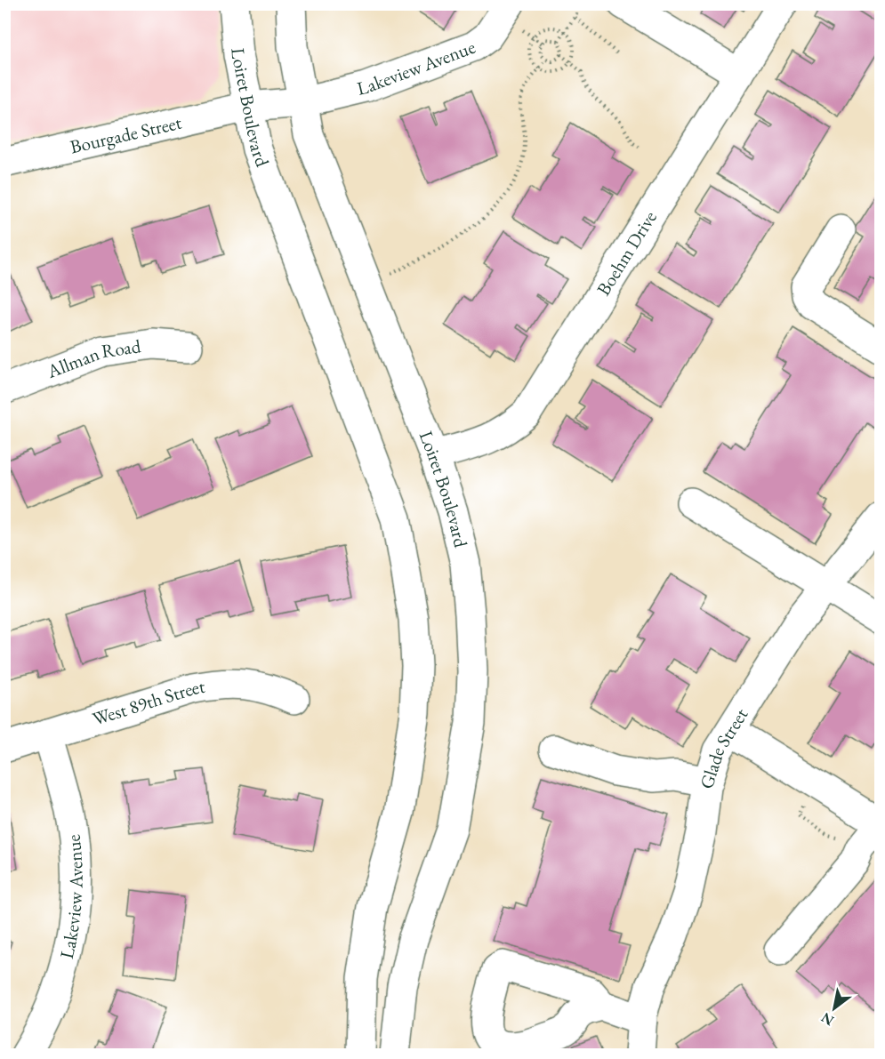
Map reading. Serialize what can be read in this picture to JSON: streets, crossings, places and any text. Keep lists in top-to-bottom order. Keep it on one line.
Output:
{"streets":{"street":["Lakeview Avenue","Loiret Boulevard","Bourgade Street","Boehm Drive","Allman Road","West 89th Street","Glade Street"]},"crossings":[["Lakeview Avenue","Loiret Boulevard"],["Lakeview Avenue","Bourgade Street"],["Lakeview Avenue","West 89th Street"],["Loiret Boulevard","Bourgade Street"],["Loiret Boulevard","Boehm Drive"]],"north":"bottom left"}
